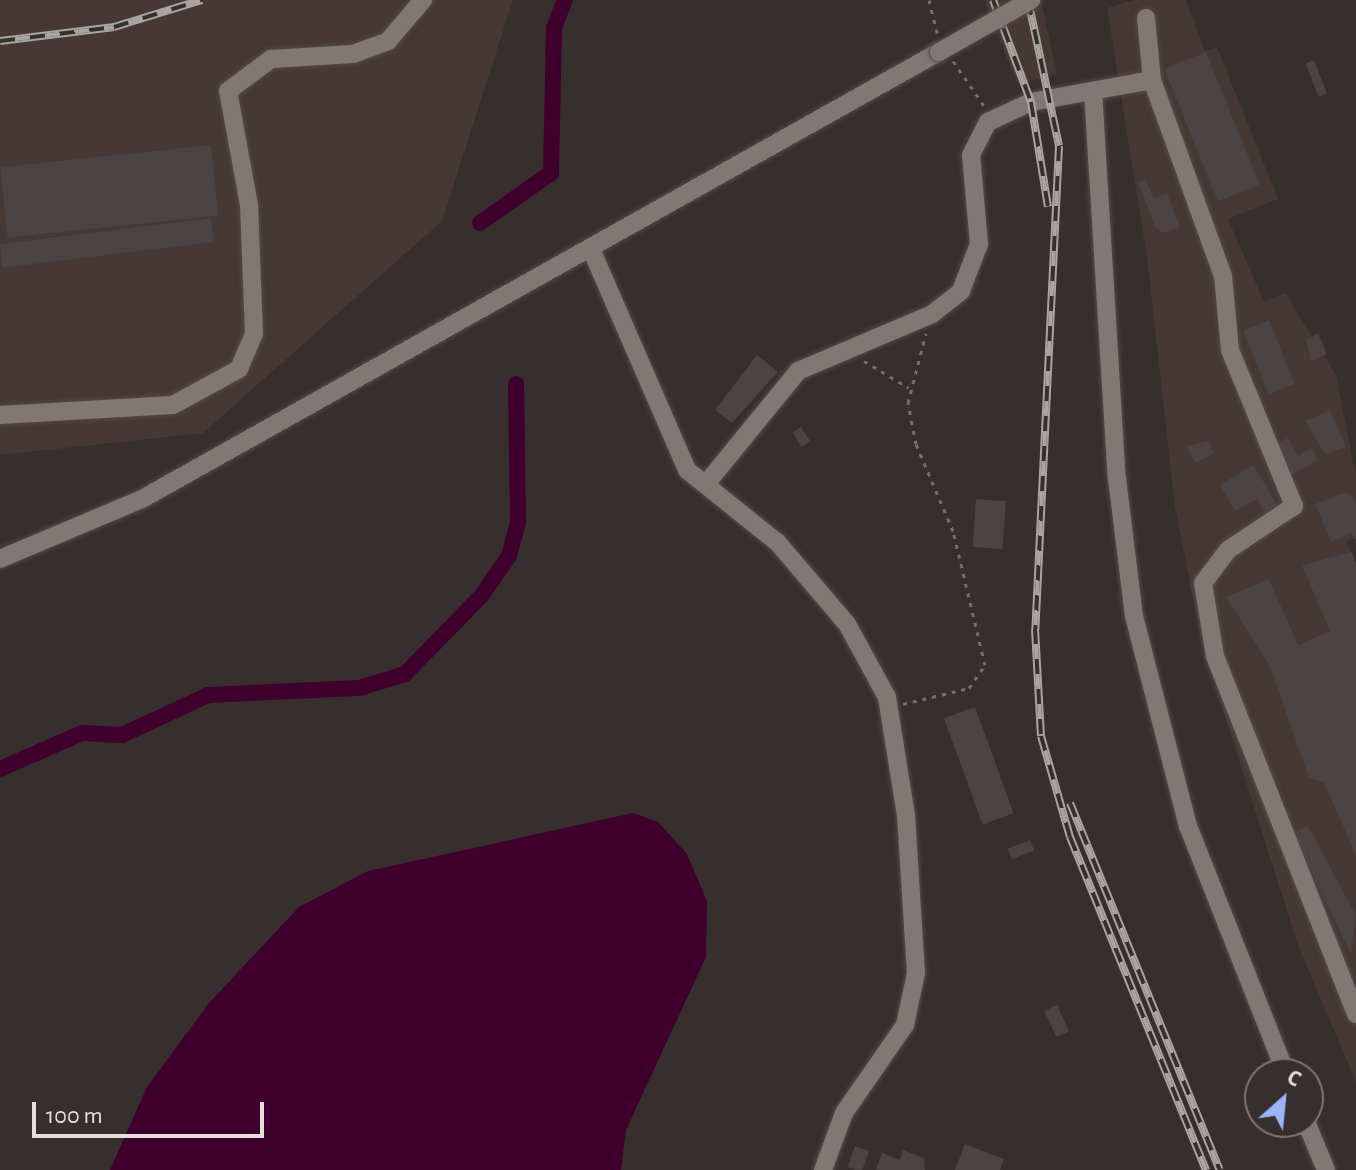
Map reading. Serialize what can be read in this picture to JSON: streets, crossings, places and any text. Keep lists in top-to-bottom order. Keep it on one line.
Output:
{"scale_bar":"100 m","north":"top right"}
